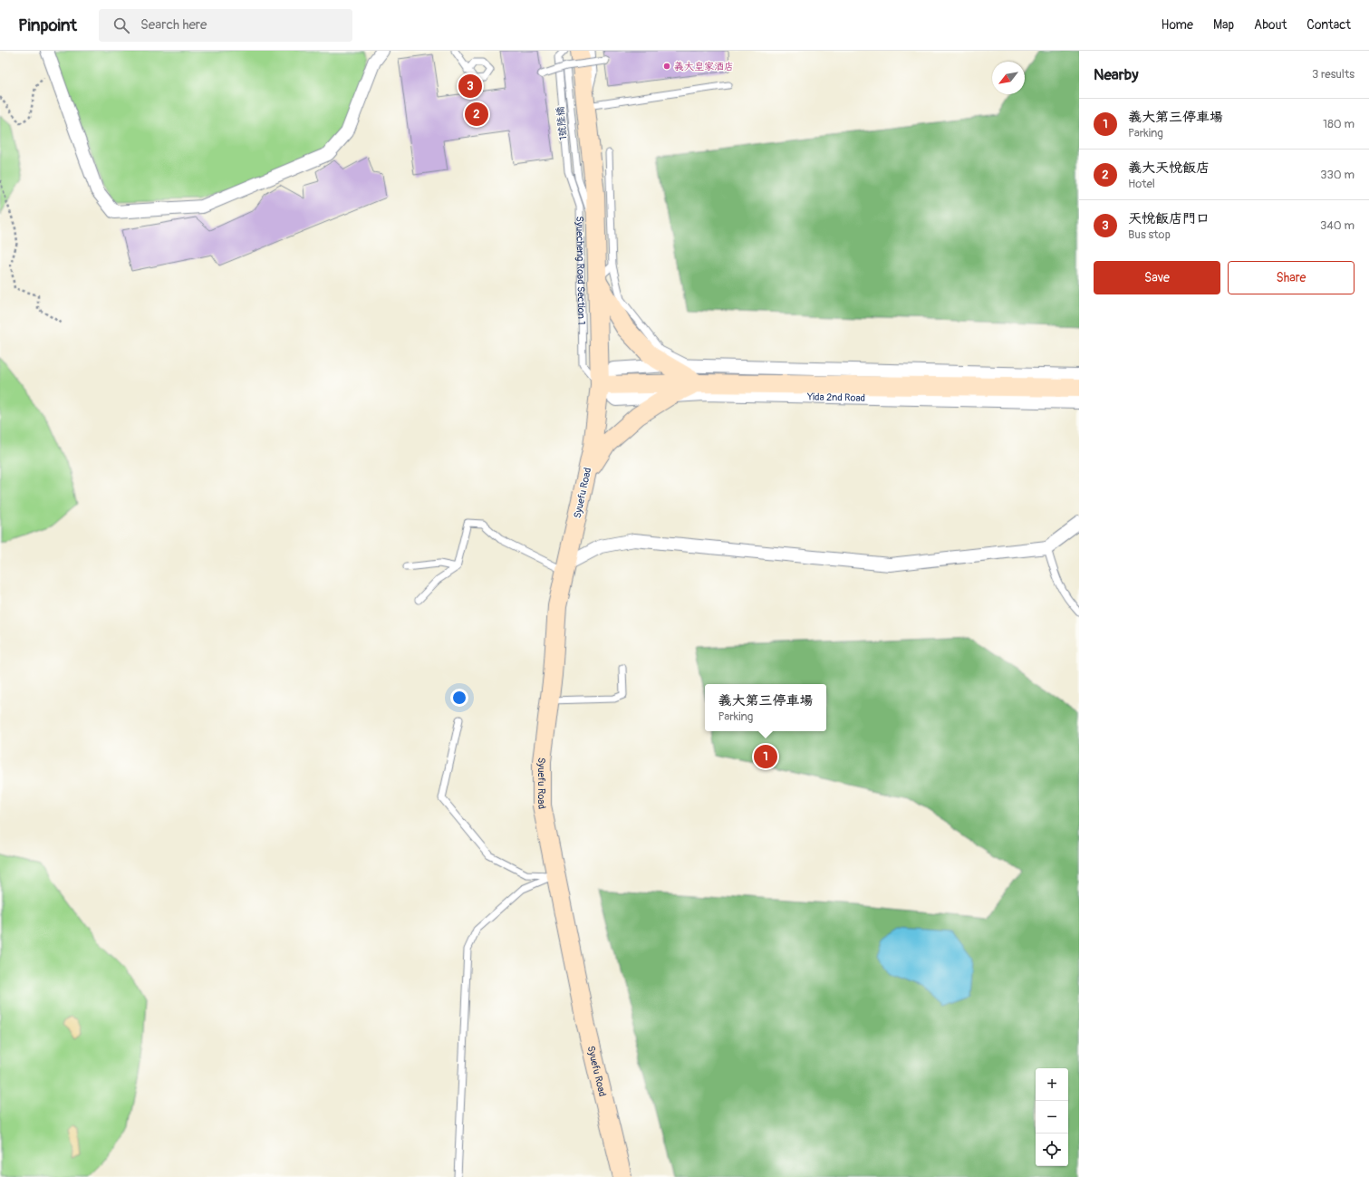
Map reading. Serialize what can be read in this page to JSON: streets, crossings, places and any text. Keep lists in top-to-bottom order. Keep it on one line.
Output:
{"streets":{"main road":["Syuecheng Road Section 1","Yida 2nd Road","Syuefu Road"],"lane":["1號陸橋"]},"crossings":[["1號陸橋","Syuecheng Road Section 1"],["Syuecheng Road Section 1","Yida 2nd Road"],["Syuecheng Road Section 1","Syuefu Road"],["Yida 2nd Road","Syuefu Road"]],"places":["義大皇家酒店"],"north":"bottom left","page":{"header":"Pinpoint","search":"Search here","nav":["Home","Map","About","Contact"],"heading":["Nearby","3 results"],"pins":["3","2","1"],"list":[{"mark":"1","name":"義大第三停車場","note":"Parking","value":"180 m"},{"mark":"2","name":"義大天悅飯店","note":"Hotel","value":"330 m"},{"mark":"3","name":"天悅飯店門口","note":"Bus stop","value":"340 m"}],"buttons":["Save","Share"],"popup":["義大第三停車場","Parking"],"map_buttons":["+","−"]}}
